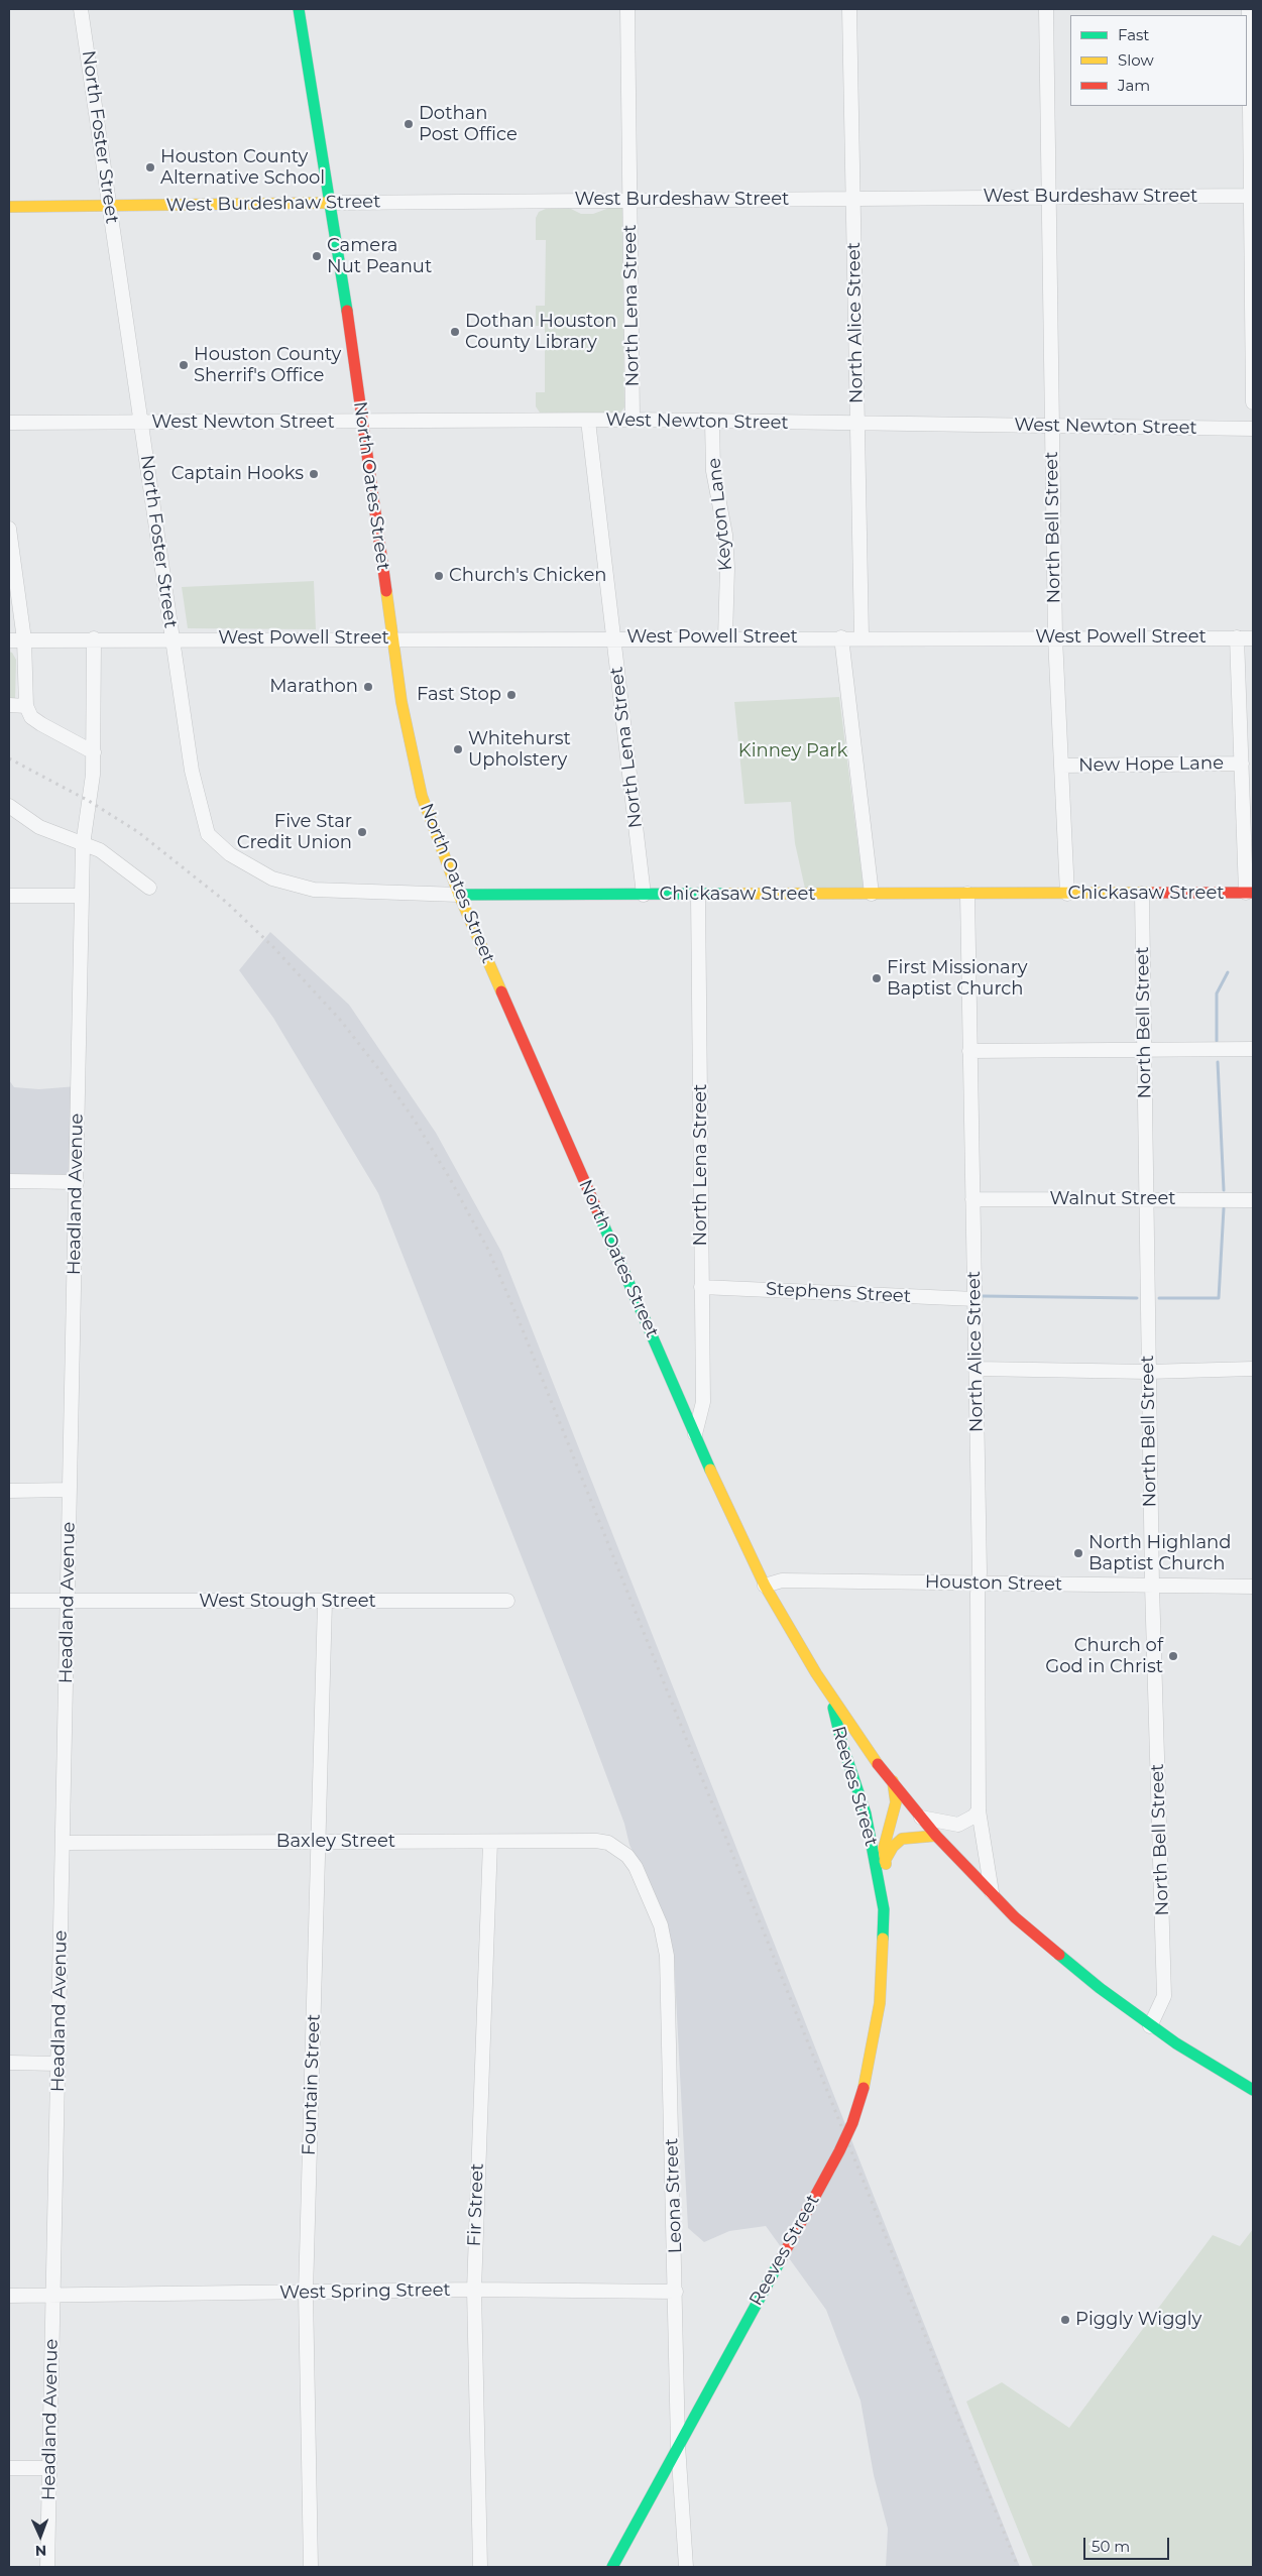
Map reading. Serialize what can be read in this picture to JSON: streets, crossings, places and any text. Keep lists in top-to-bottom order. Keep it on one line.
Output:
{"streets":{"main road":["West Burdeshaw Street","North Oates Street","Chickasaw Street","Reeves Street"],"street":["North Foster Street","North Lena Street","North Alice Street","West Newton Street","Keyton Lane","North Bell Street","West Powell Street","New Hope Lane","Headland Avenue","Walnut Street","Stephens Street","Houston Street","West Stough Street","Baxley Street","Fountain Street","Leona Street","Fir Street","West Spring Street"]},"crossings":[["North Foster Street","West Burdeshaw Street"],["North Foster Street","West Newton Street"],["North Foster Street","West Powell Street"],["North Foster Street","Chickasaw Street"],["West Burdeshaw Street","North Lena Street"],["West Burdeshaw Street","North Alice Street"],["West Burdeshaw Street","North Oates Street"],["West Burdeshaw Street","North Bell Street"],["North Lena Street","West Newton Street"],["North Lena Street","North Oates Street"],["North Lena Street","West Powell Street"],["North Lena Street","Chickasaw Street"],["North Lena Street","Stephens Street"],["North Alice Street","West Newton Street"],["North Alice Street","West Powell Street"],["North Alice Street","Chickasaw Street"],["North Alice Street","Walnut Street"],["North Alice Street","Stephens Street"],["North Alice Street","Houston Street"],["West Newton Street","North Oates Street"],["West Newton Street","Keyton Lane"],["West Newton Street","North Bell Street"],["North Oates Street","West Powell Street"],["North Oates Street","Chickasaw Street"],["North Oates Street","Houston Street"],["North Oates Street","Reeves Street"],["Keyton Lane","West Powell Street"],["North Bell Street","West Powell Street"],["North Bell Street","New Hope Lane"],["North Bell Street","Chickasaw Street"],["North Bell Street","Walnut Street"],["North Bell Street","Houston Street"],["West Powell Street","Headland Avenue"],["Headland Avenue","West Stough Street"],["Headland Avenue","Baxley Street"],["Headland Avenue","West Spring Street"],["West Stough Street","Fountain Street"],["Reeves Street","Leona Street"],["Baxley Street","Fountain Street"],["Baxley Street","Leona Street"],["Baxley Street","Fir Street"],["Fountain Street","West Spring Street"],["Leona Street","West Spring Street"],["Fir Street","West Spring Street"]],"parks":["Kinney Park"],"places":["Dothan Post Office","Houston County Alternative School","Camera Nut Peanut","Dothan Houston County Library","Houston County Sherrif's Office","Captain Hooks","Church's Chicken","Marathon","Fast Stop","Whitehurst Upholstery","Five Star Credit Union","First Missionary Baptist Church","North Highland Baptist Church","Church of God in Christ","Piggly Wiggly"],"legend":["Fast","Slow","Jam"],"scale_bar":"50 m","north":"bottom"}
